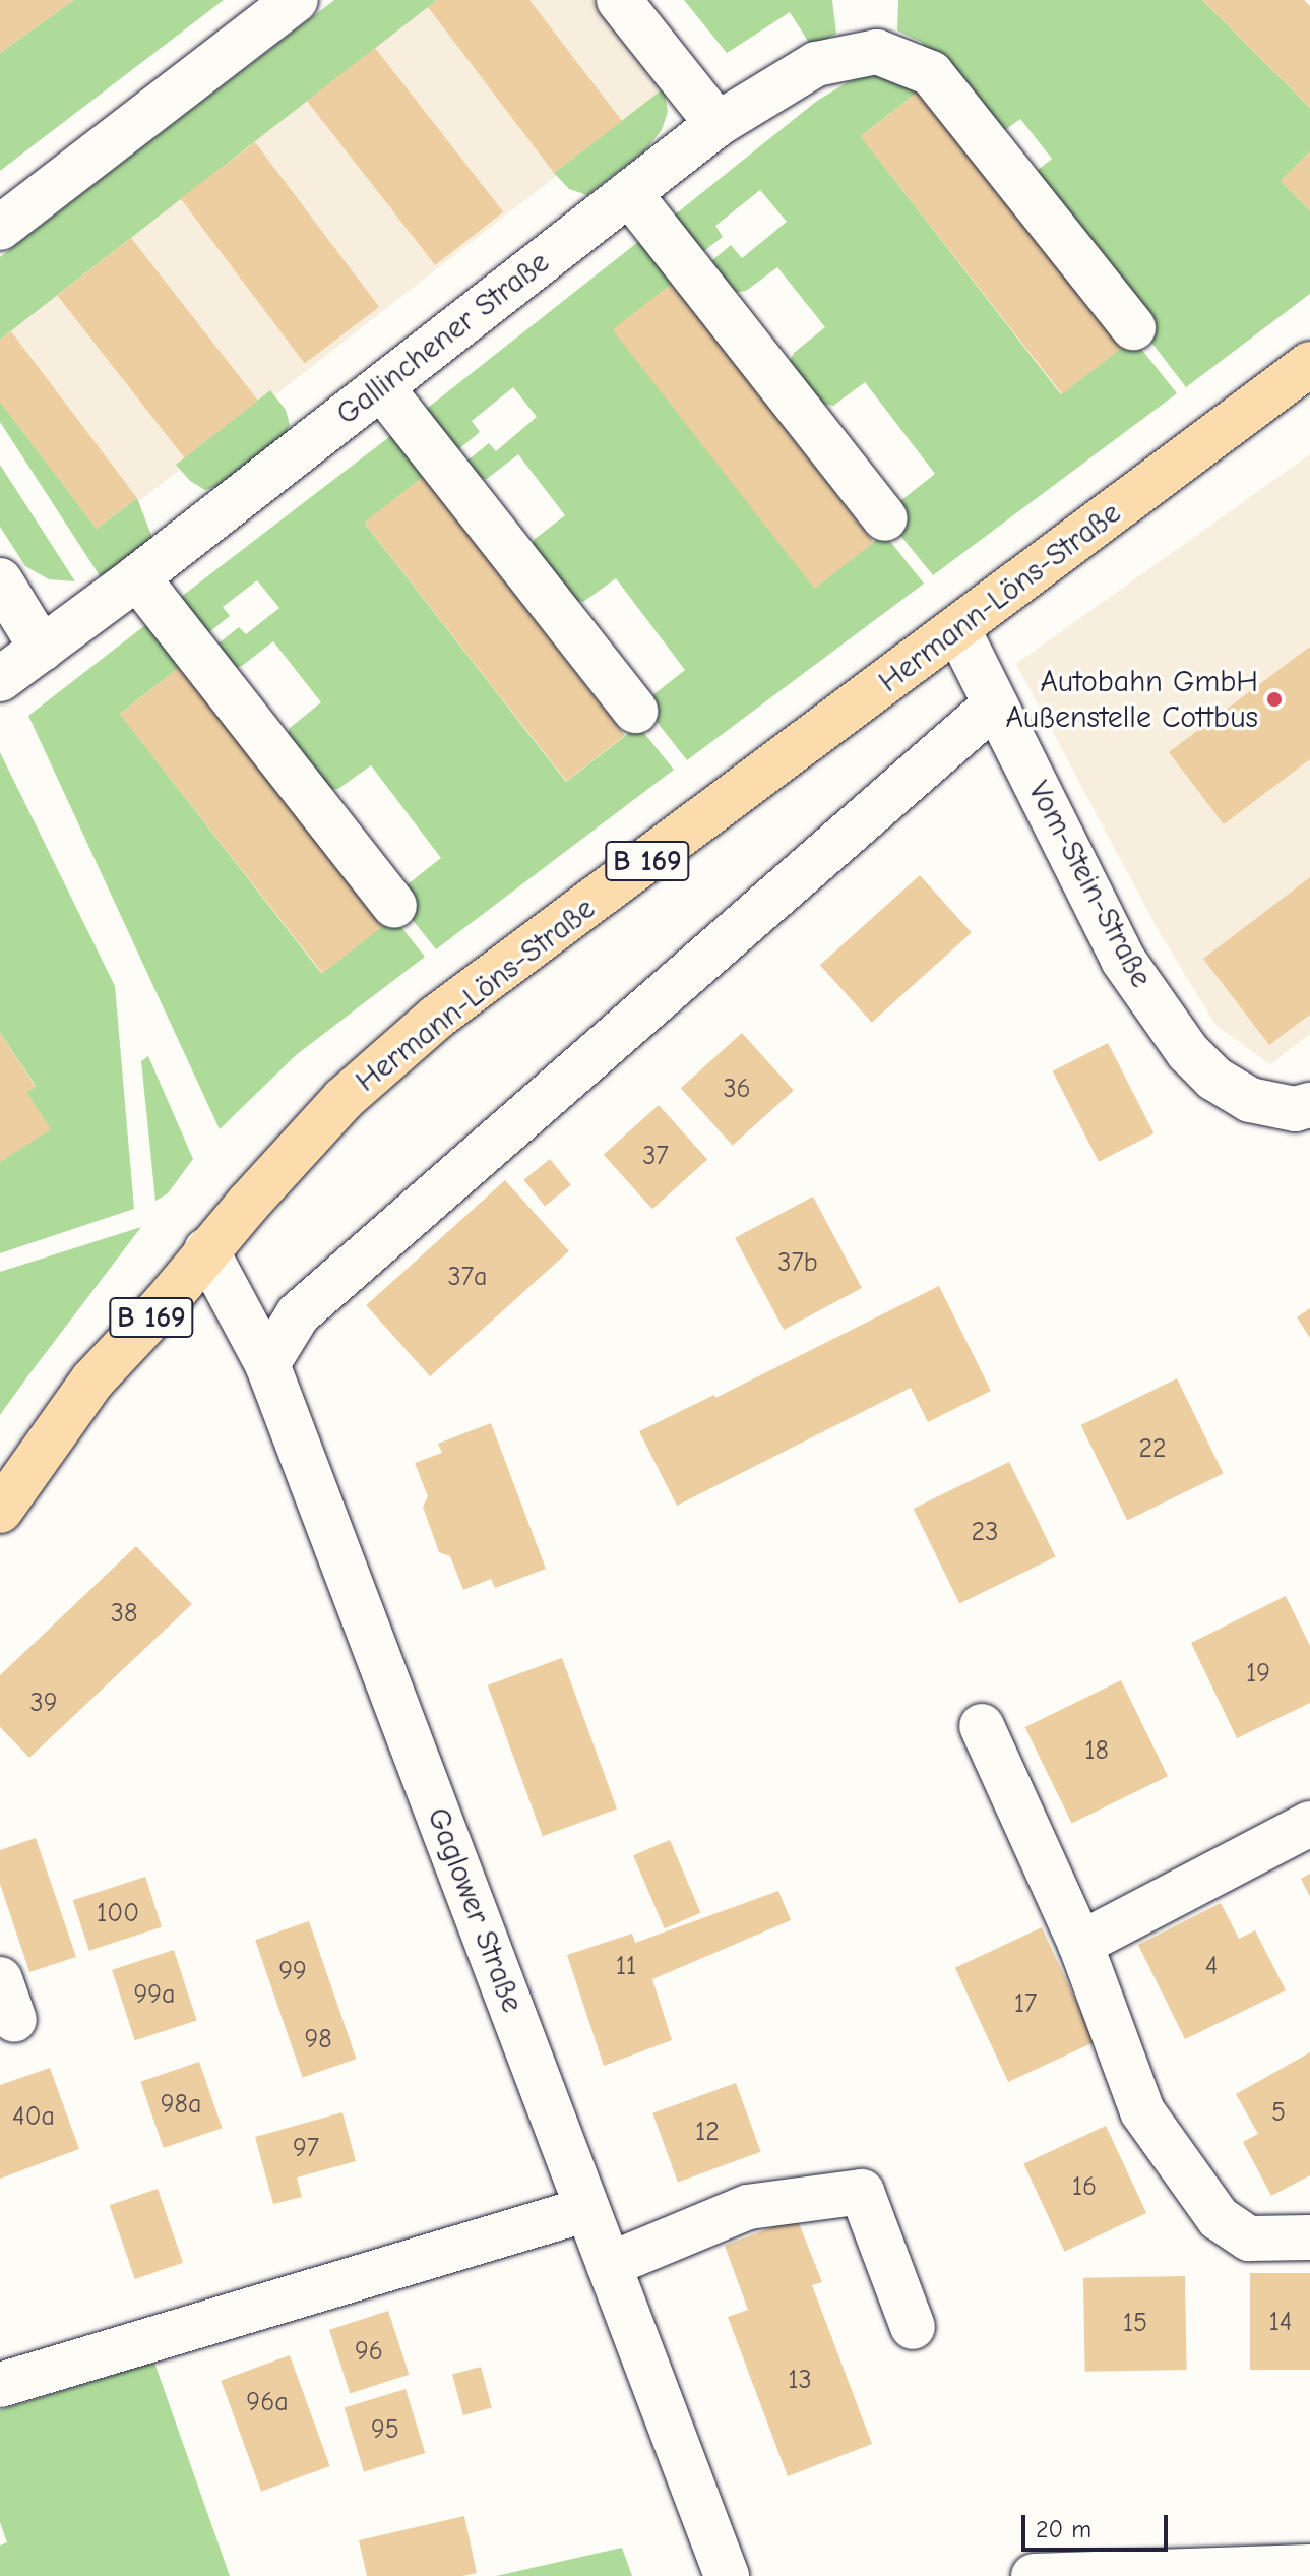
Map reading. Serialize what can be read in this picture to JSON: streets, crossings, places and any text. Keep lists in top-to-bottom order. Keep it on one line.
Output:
{"streets":{"main road":["Hermann-Löns-Straße","B 169"],"street":["Gallinchener Straße","Vom-Stein-Straße","Gaglower Straße"]},"crossings":[["Hermann-Löns-Straße","Vom-Stein-Straße"],["Hermann-Löns-Straße","Gaglower Straße"]],"places":["Autobahn GmbH Außenstelle Cottbus"],"house_numbers":["36","37","37b","37a","22","23","38","19","39","18","100","11","4","99","99a","17","98","98a","5","40a","12","97","16","14","15","96","13","96a","95"],"scale_bar":"20 m"}
